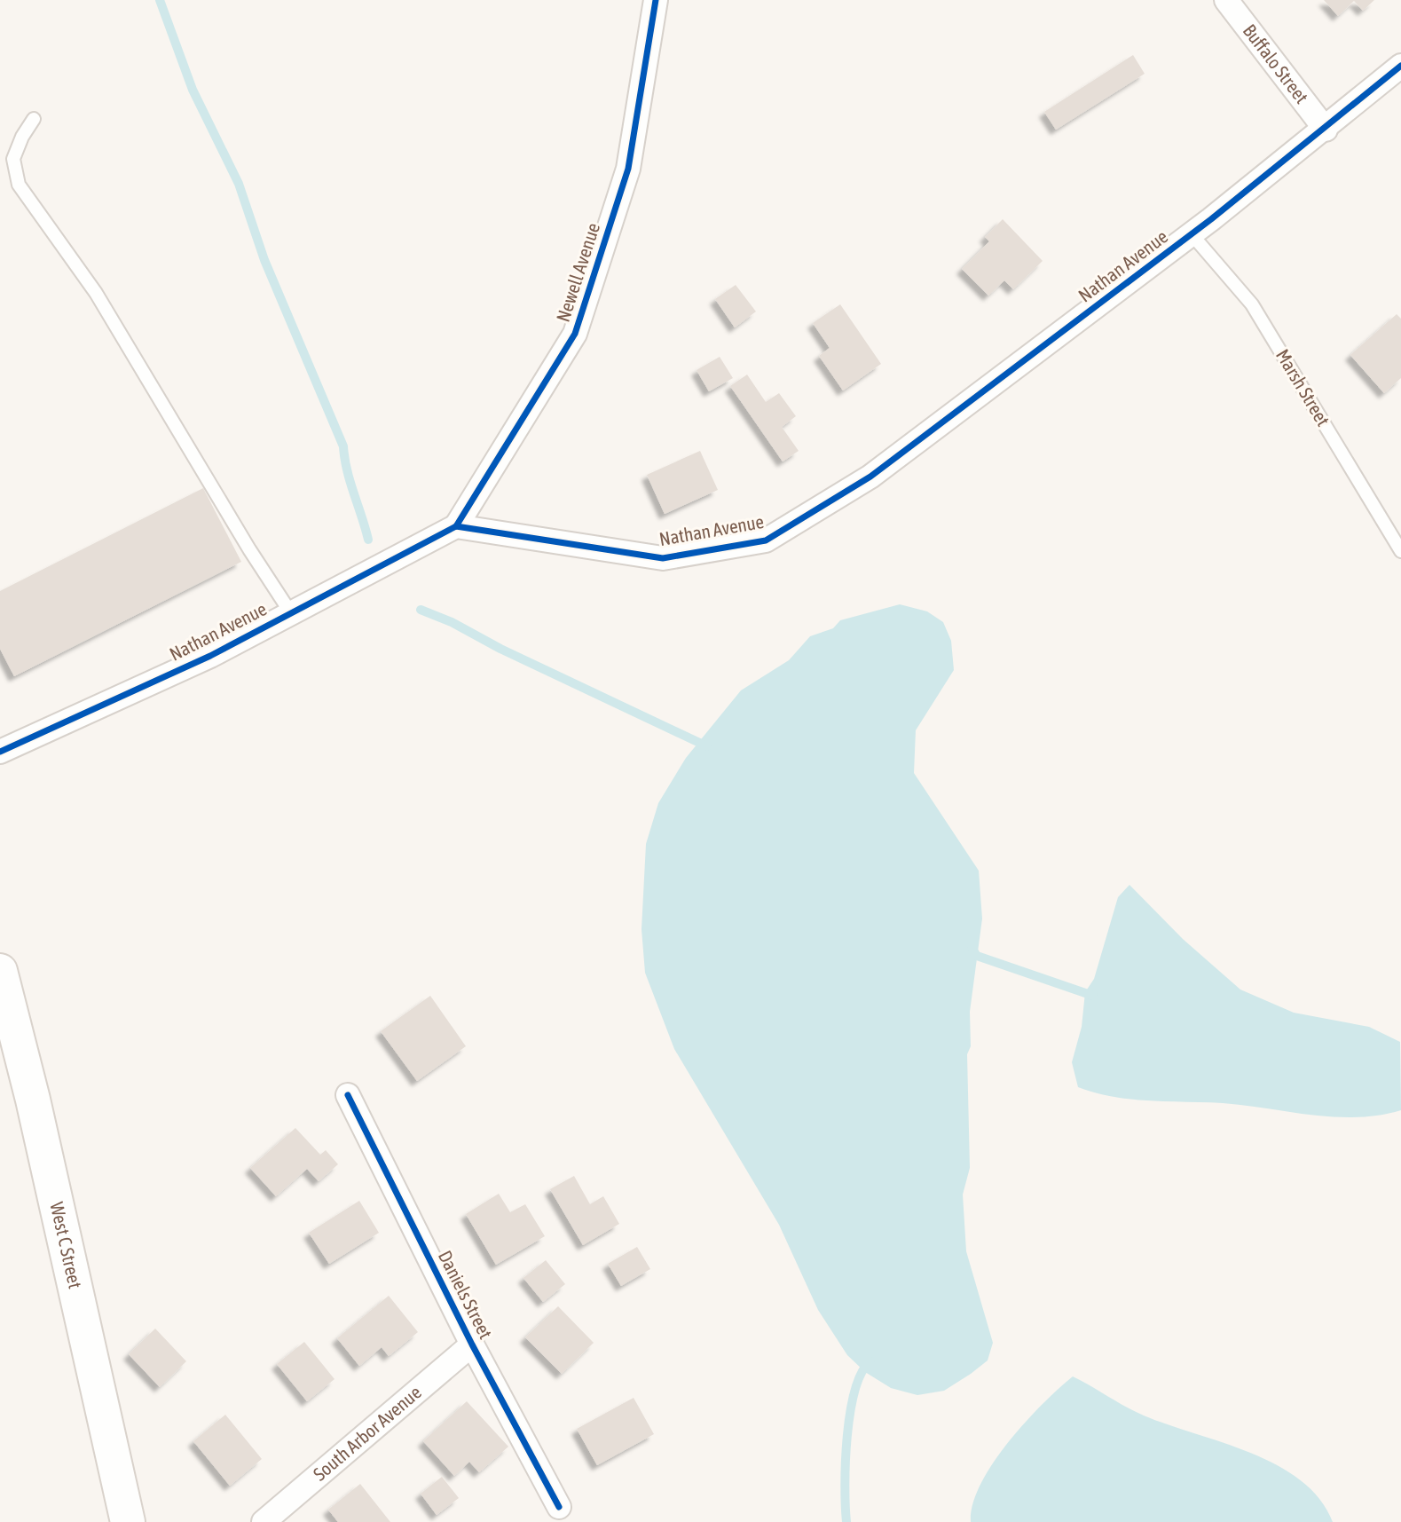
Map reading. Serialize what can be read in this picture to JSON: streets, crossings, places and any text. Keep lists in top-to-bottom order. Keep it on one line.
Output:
{"streets":{"main road":["West C Street"],"street":["Buffalo Street","Nathan Avenue","Newell Avenue","Daniels Street","South Arbor Avenue"],"lane":["Marsh Street"]},"crossings":[["Buffalo Street","Nathan Avenue"],["Nathan Avenue","Newell Avenue"],["Nathan Avenue","Marsh Street"],["Daniels Street","South Arbor Avenue"]]}
